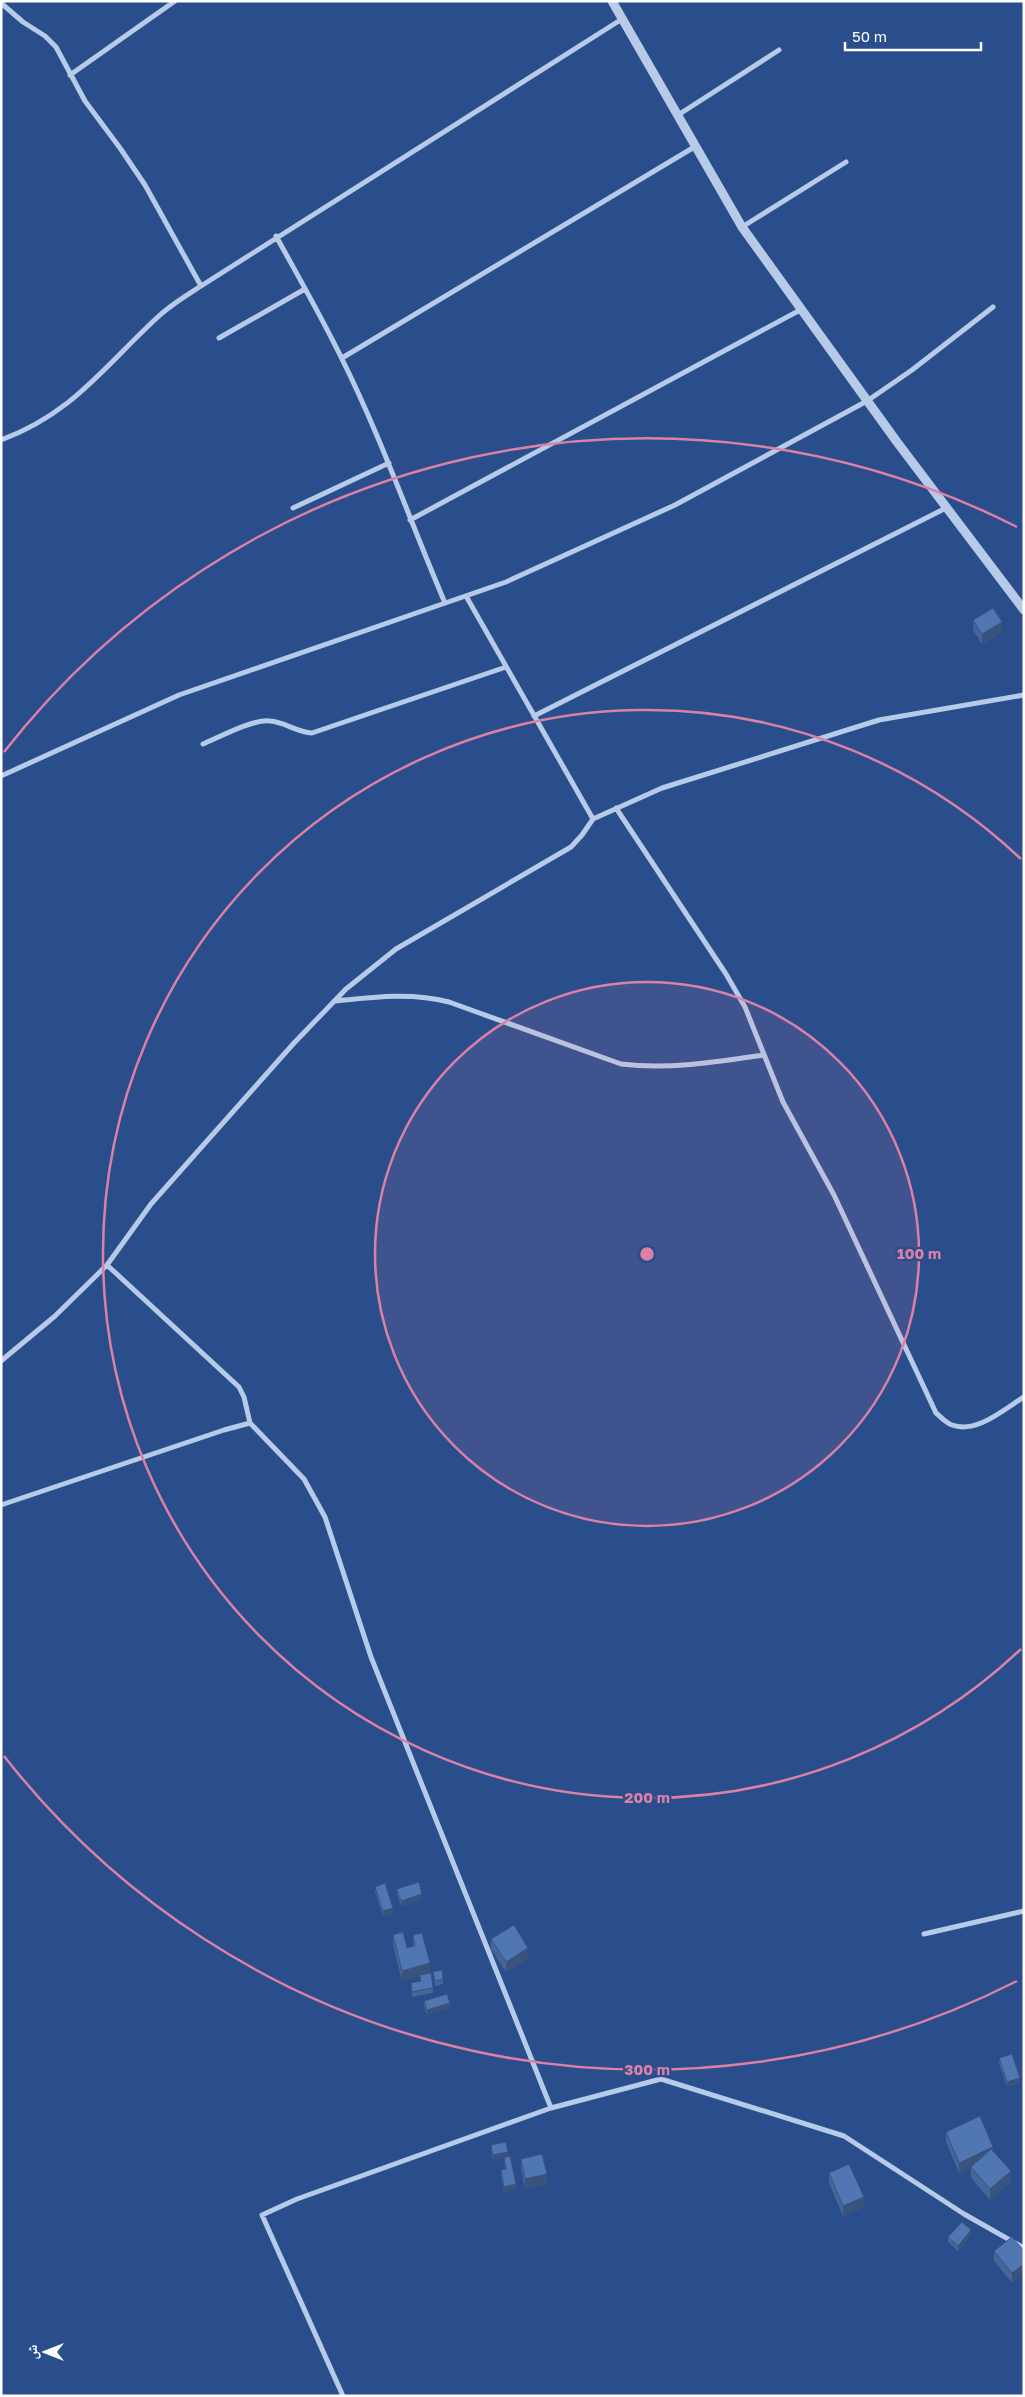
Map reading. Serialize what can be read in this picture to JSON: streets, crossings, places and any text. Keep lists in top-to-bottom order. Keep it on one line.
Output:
{"scale_bar":"50 m","north":"left","rings":["100 m","200 m","300 m"]}
